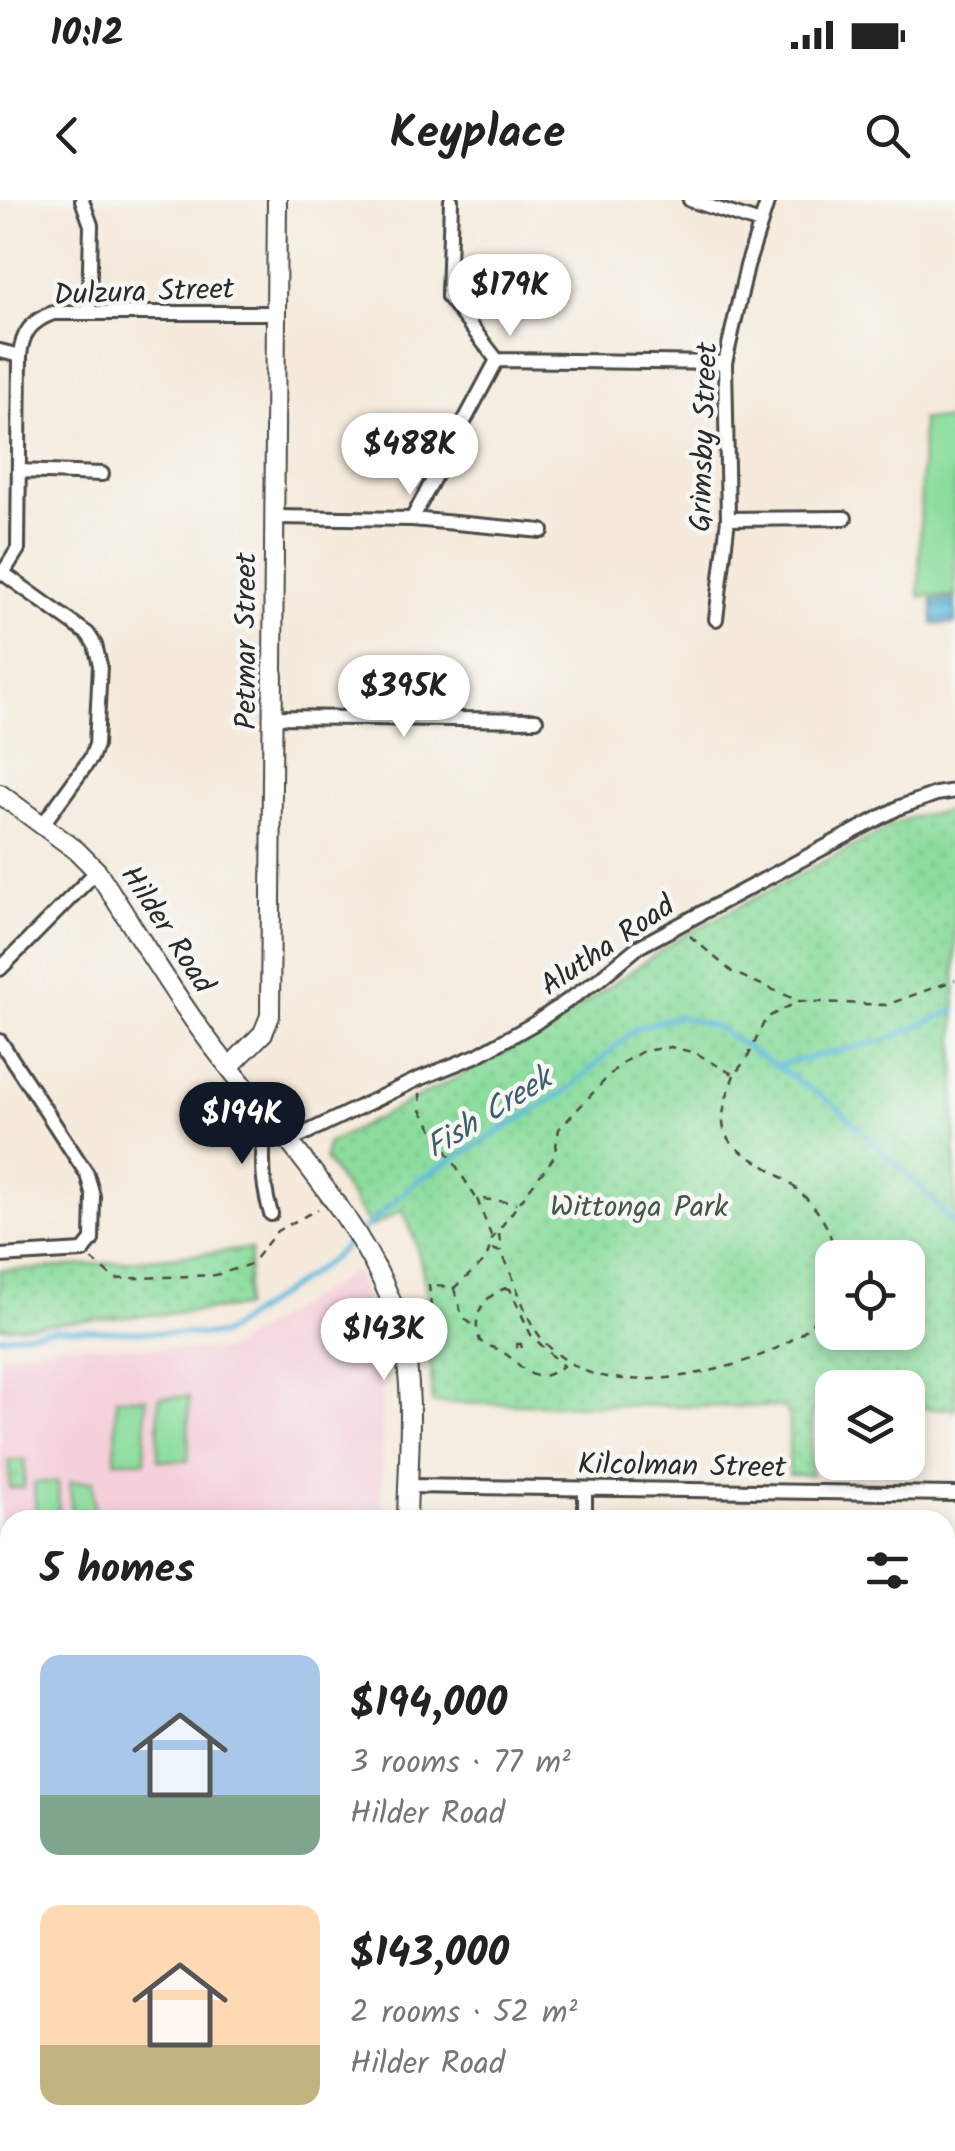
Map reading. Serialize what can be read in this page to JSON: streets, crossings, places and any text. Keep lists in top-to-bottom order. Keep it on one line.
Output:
{"streets":{"street":["Dulzura Street","Grimsby Street","Petmar Street","Hilder Road","Alutha Road","Kilcolman Street"]},"crossings":[["Dulzura Street","Petmar Street"],["Petmar Street","Hilder Road"],["Hilder Road","Alutha Road"],["Hilder Road","Kilcolman Street"]],"water":["Fish Creek"],"parks":["Wittonga Park"],"page":{"status":"10:12","header":"Keyplace","price":["$179K","$488K","$395K","$194K","$143K"],"heading":"5 homes","list":[{"name":"$194,000","note":"3 rooms · 77 m² · Hilder Road"},{"name":"$143,000","note":"2 rooms · 52 m² · Hilder Road"}]}}
